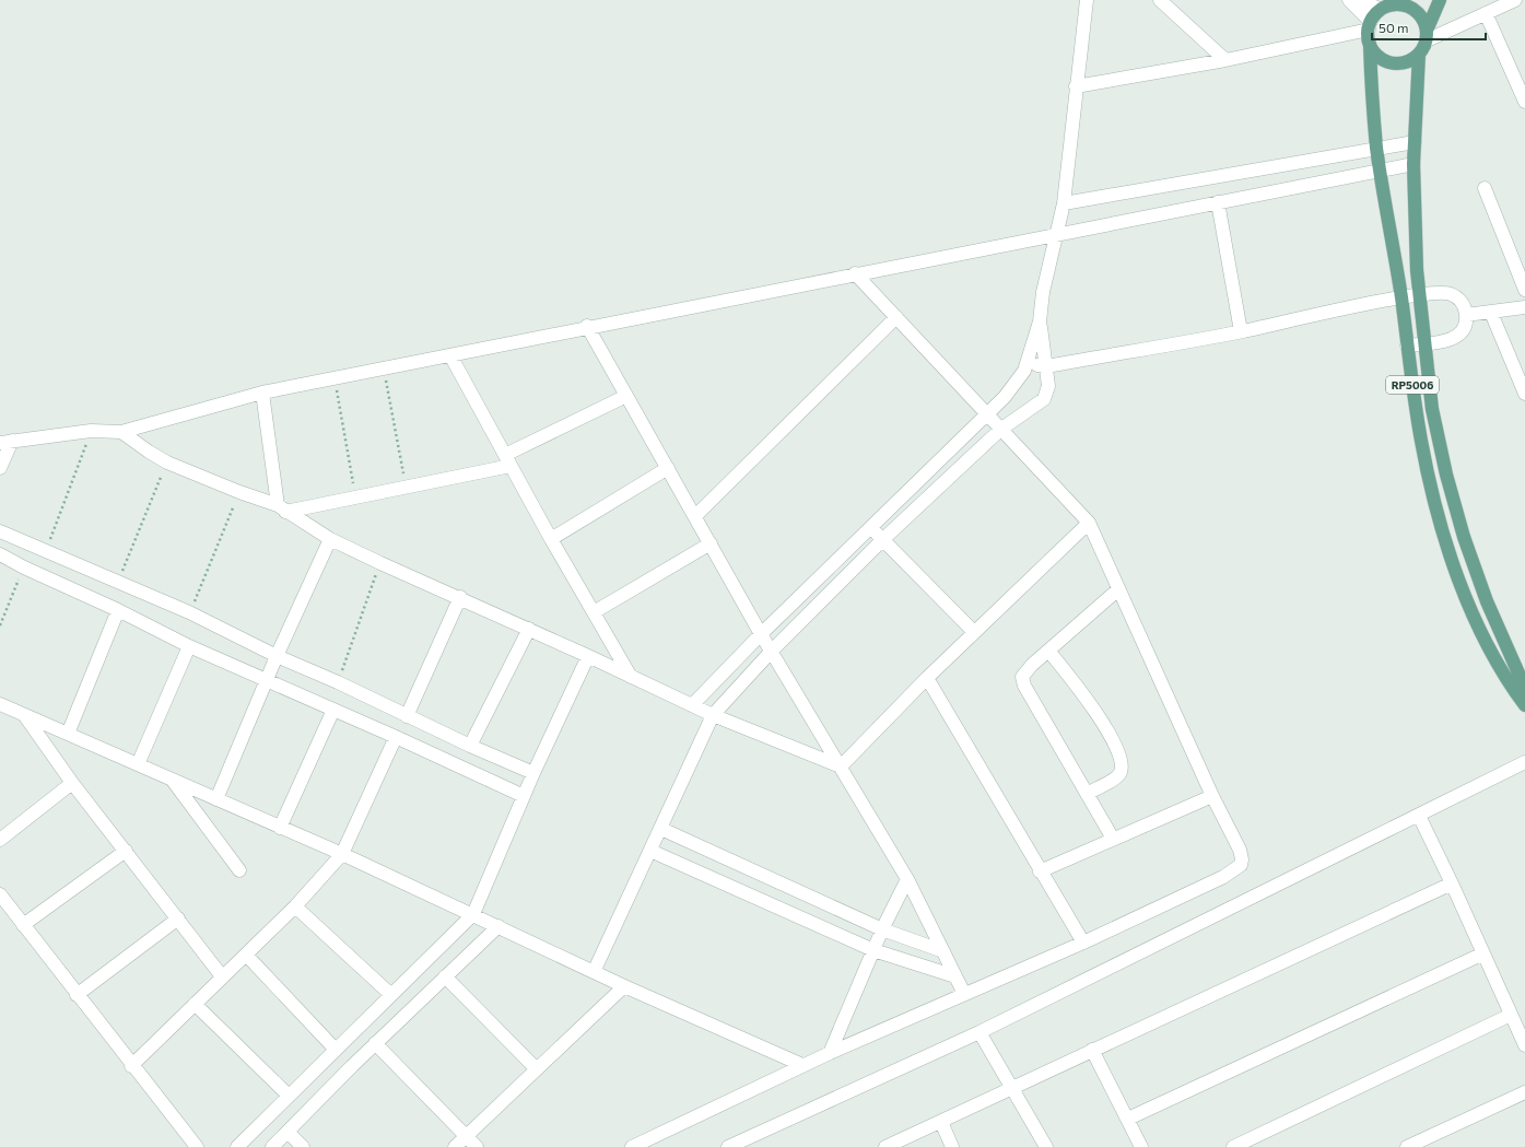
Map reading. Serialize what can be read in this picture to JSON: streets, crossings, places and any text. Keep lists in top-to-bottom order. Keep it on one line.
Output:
{"streets":{"main road":["RP5006"]},"scale_bar":"50 m"}
